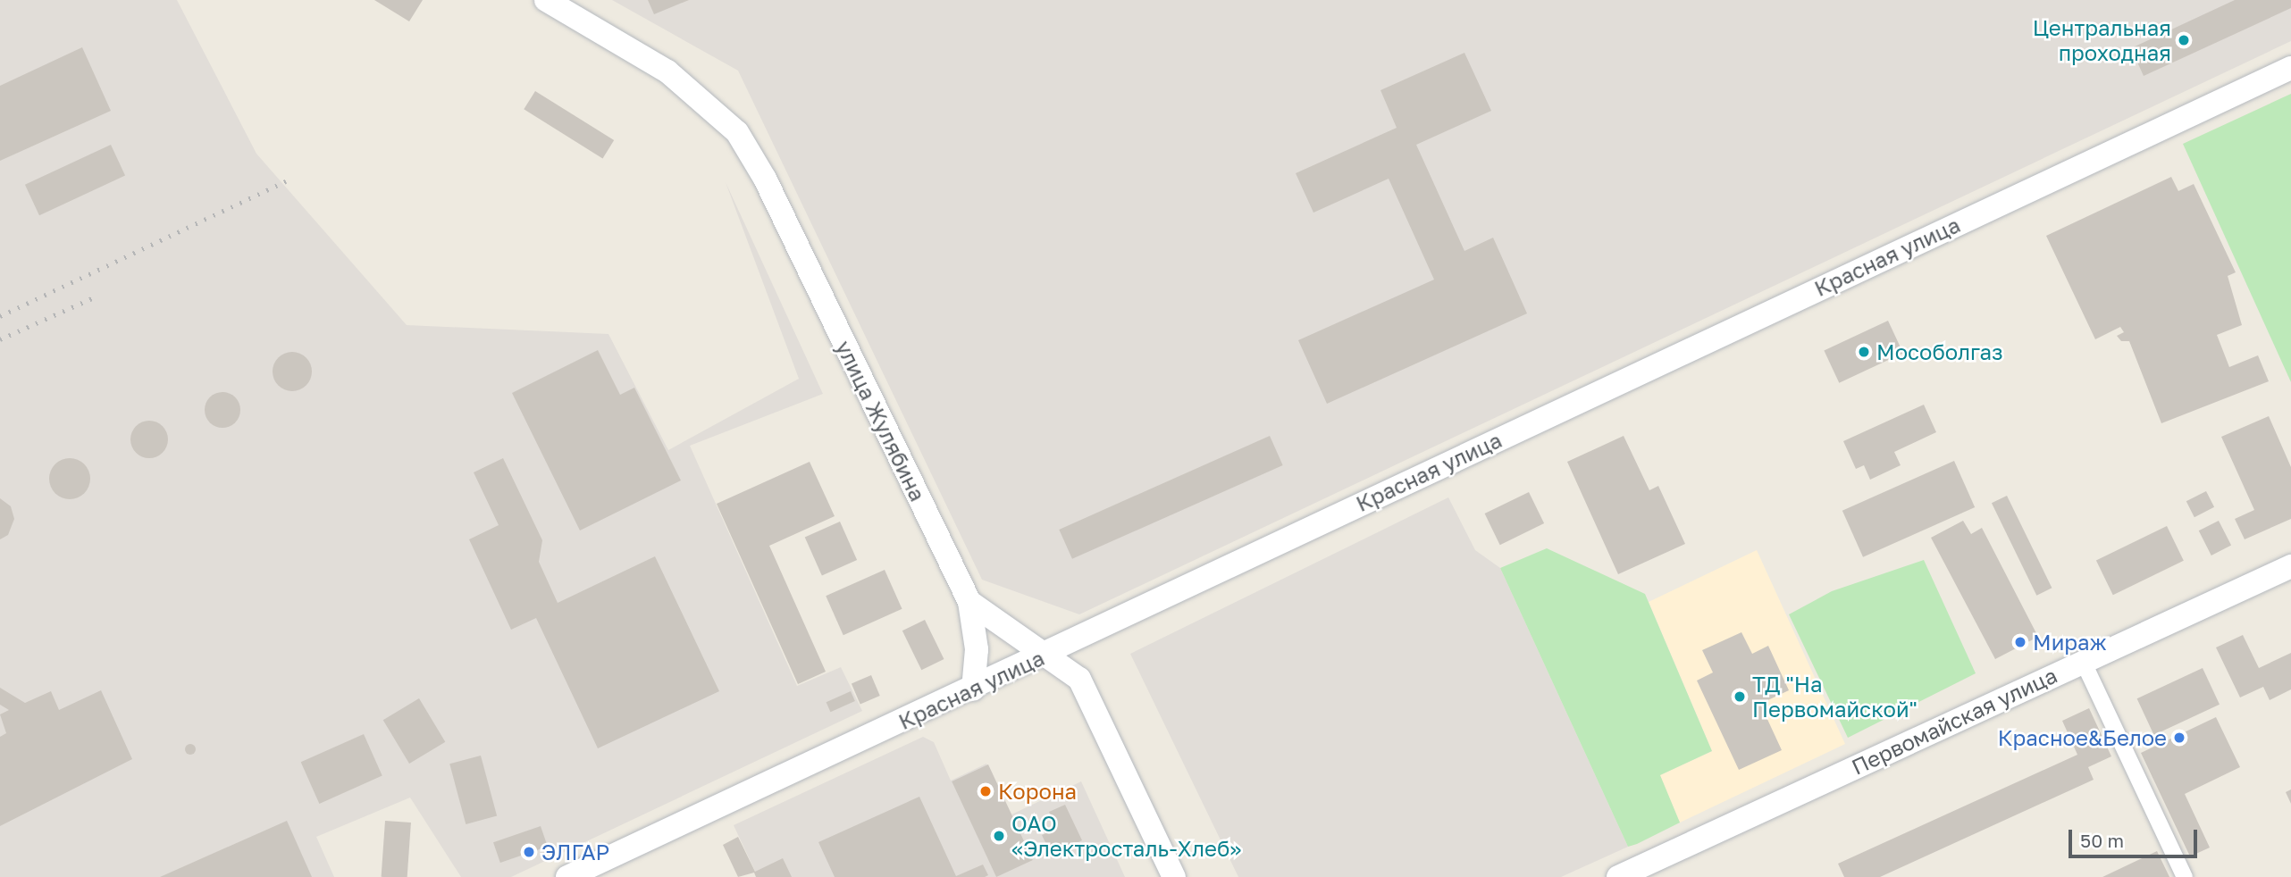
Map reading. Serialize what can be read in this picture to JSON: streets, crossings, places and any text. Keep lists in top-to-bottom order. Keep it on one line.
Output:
{"streets":{"main road":["Красная улица","улица Жулябина","Первомайская улица"]},"places":["Центральная проходная","Мособолгаз","Мираж","ТД \"На Первомайской\"","Красное&Белое","Корона","ОАО «Электросталь-Хлеб»","ЭЛГАР"],"scale_bar":"50 m"}
